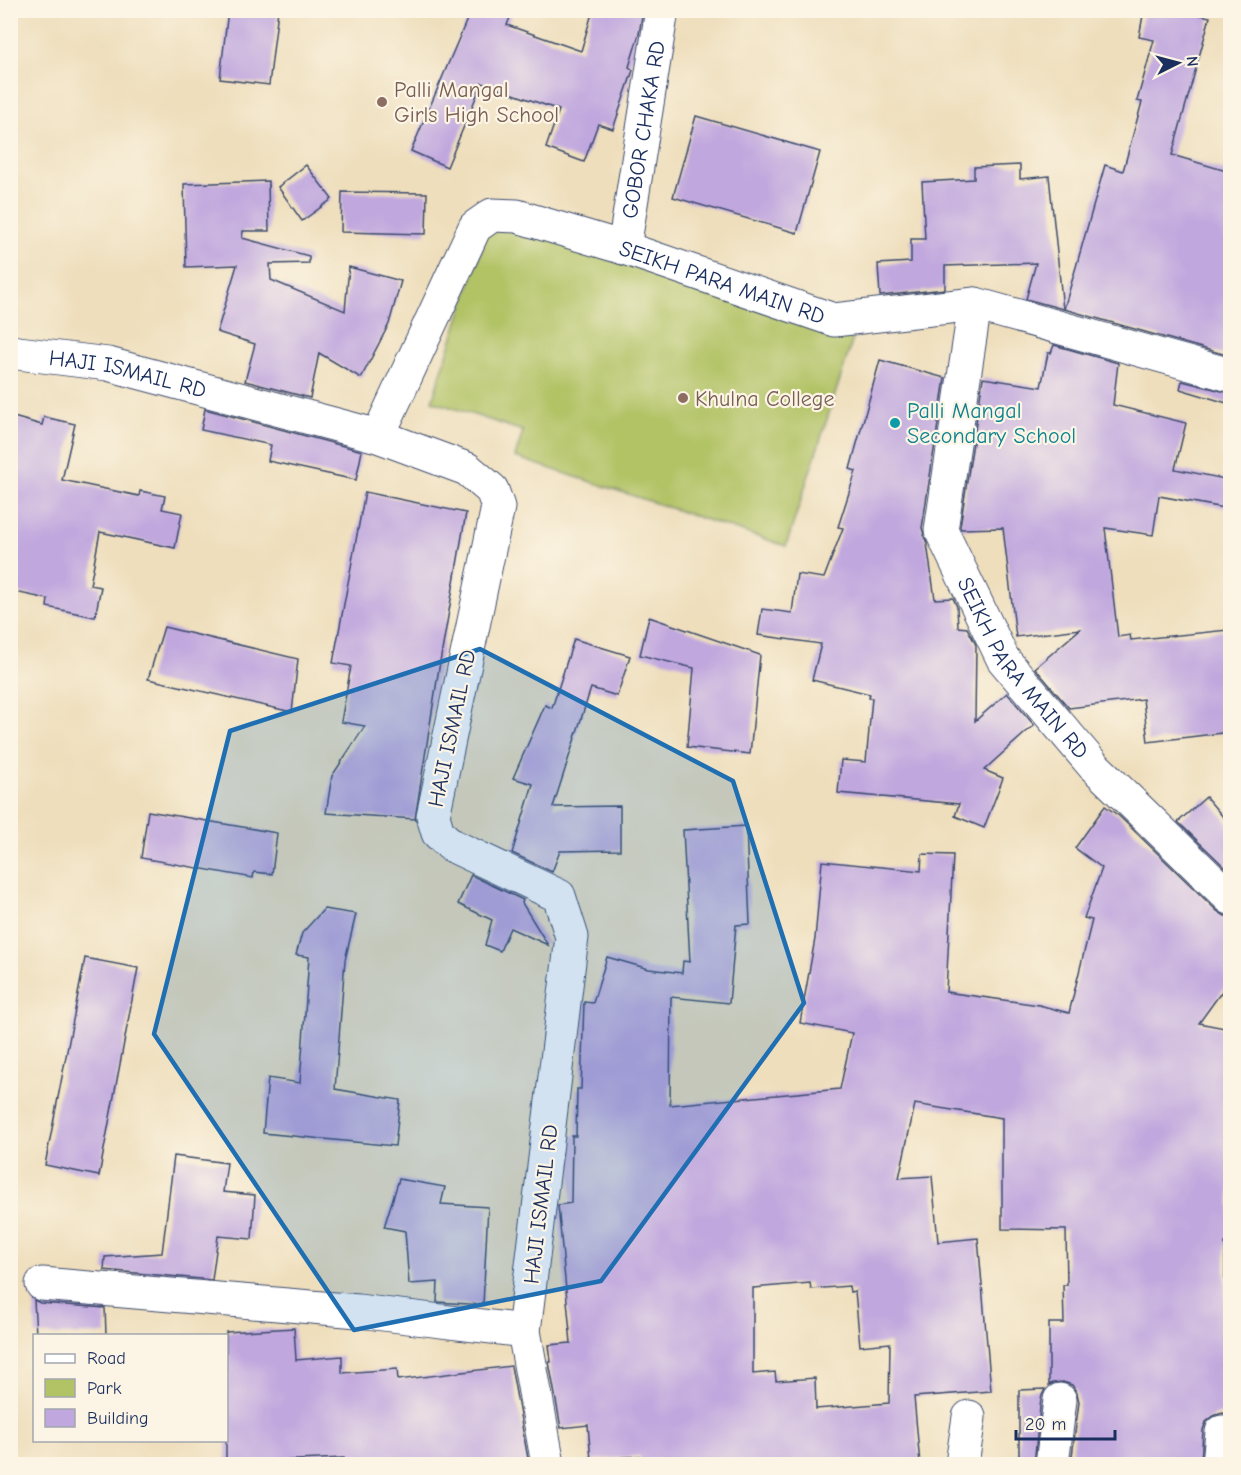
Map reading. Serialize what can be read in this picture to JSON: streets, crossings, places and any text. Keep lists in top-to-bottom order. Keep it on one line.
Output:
{"streets":{"street":["GOBOR CHAKA RD","SEIKH PARA MAIN RD","HAJI ISMAIL RD"]},"crossings":[["GOBOR CHAKA RD","SEIKH PARA MAIN RD"],["SEIKH PARA MAIN RD","HAJI ISMAIL RD"]],"places":["Palli Mangal Girls High School","Khulna College","Palli Mangal Secondary School"],"legend":["Road","Park","Building"],"scale_bar":"20 m","north":"right"}
